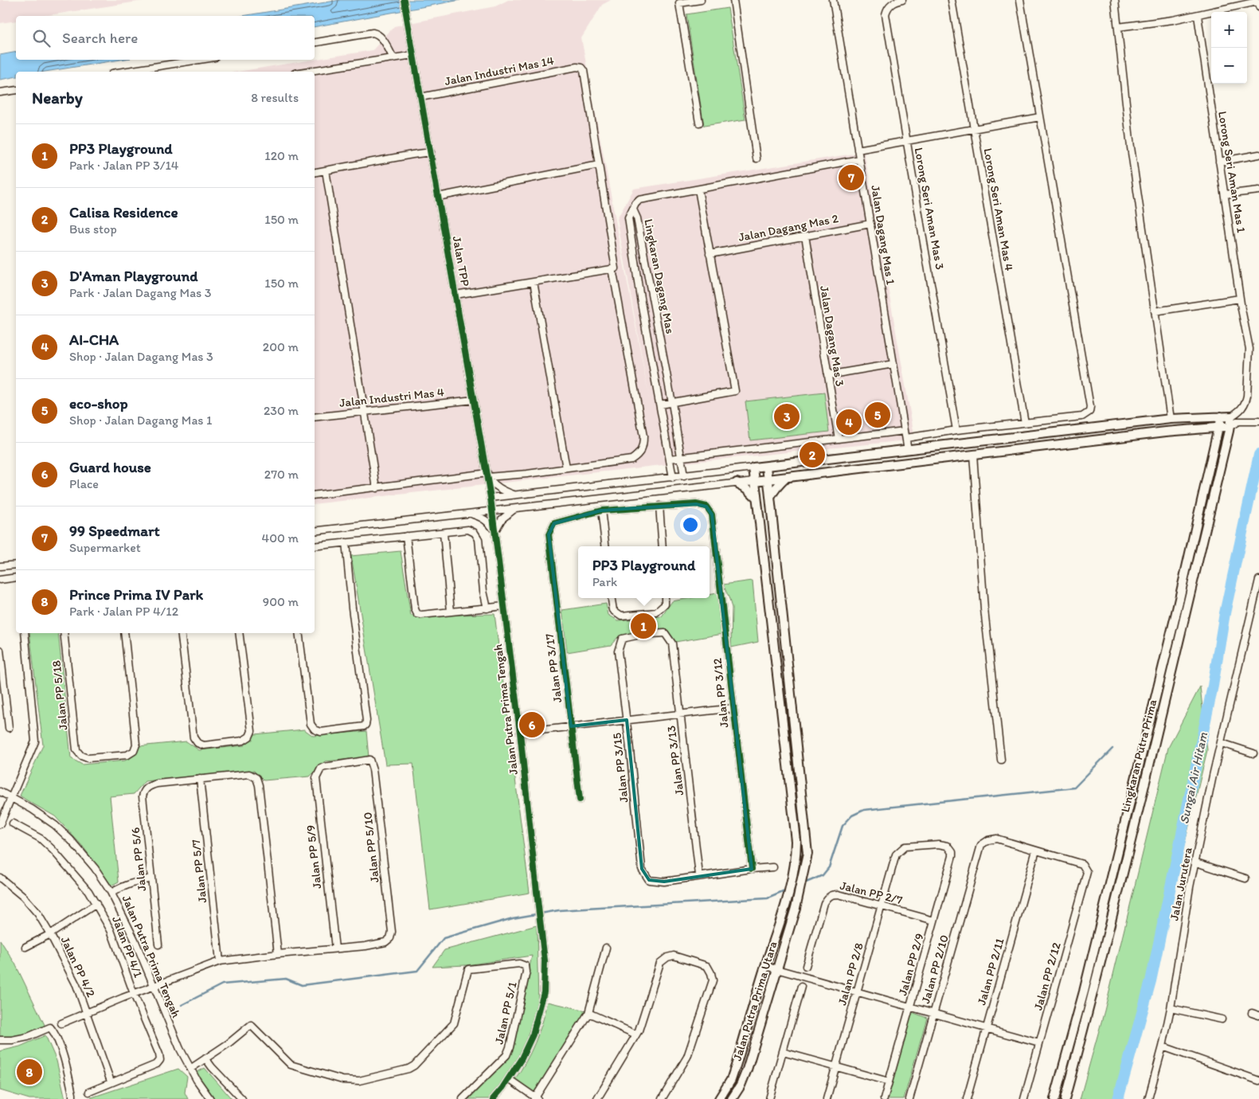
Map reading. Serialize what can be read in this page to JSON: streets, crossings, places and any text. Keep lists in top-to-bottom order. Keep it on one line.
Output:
{"streets":{"main road":["Lingkaran Putra Prima","Jalan Putra Prima Utara"],"street":["Jalan Industri Mas 14","Lorong Seri Aman Mas 1","Lorong Seri Aman Mas 3","Lorong Seri Aman Mas 4","Jalan Dagang Mas 2","Jalan Dagang Mas 1","Jalan TPP","Lingkaran Dagang Mas","Jalan Dagang Mas 3","Jalan Industri Mas 4","Jalan PP 3/17","Jalan PP 3/12","Jalan PP 5/18","Jalan Putra Prima Tengah","Jalan PP 3/13","Jalan PP 3/15","Jalan PP 5/10","Jalan PP 5/9","Jalan PP 5/6","Jalan PP 5/7","Jalan Jurutera","Jalan PP 2/7","Jalan PP 4/1","Jalan PP 2/9","Jalan PP 4/2","Jalan PP 2/10","Jalan PP 2/11","Jalan PP 2/8","Jalan PP 2/12","Jalan PP 5/1"]},"crossings":[["Jalan Industri Mas 14","Jalan TPP"],["Lorong Seri Aman Mas 1","Lingkaran Putra Prima"],["Jalan Dagang Mas 2","Jalan Dagang Mas 1"],["Jalan Dagang Mas 2","Jalan Dagang Mas 3"],["Jalan TPP","Jalan Industri Mas 4"],["Jalan TPP","Jalan Putra Prima Tengah"],["Jalan PP 3/13","Jalan PP 3/15"],["Jalan PP 5/10","Jalan PP 5/9"],["Jalan PP 5/6","Jalan PP 5/7"],["Jalan PP 2/7","Jalan PP 2/9"],["Jalan PP 2/7","Jalan PP 2/8"],["Jalan PP 4/1","Jalan PP 4/2"],["Jalan PP 2/9","Jalan PP 2/8"],["Jalan PP 2/10","Jalan PP 2/11"],["Jalan PP 2/10","Jalan PP 2/12"],["Jalan PP 2/11","Jalan PP 2/12"]],"water":["Sungai Air Hitam"],"page":{"map_buttons":["+","−"],"search":"Search here","heading":["Nearby","8 results"],"list":[{"mark":"1","name":"PP3 Playground","note":"Park · Jalan PP 3/14","value":"120 m"},{"mark":"2","name":"Calisa Residence","note":"Bus stop","value":"150 m"},{"mark":"3","name":"D'Aman Playground","note":"Park · Jalan Dagang Mas 3","value":"150 m"},{"mark":"4","name":"AI-CHA","note":"Shop · Jalan Dagang Mas 3","value":"200 m"},{"mark":"5","name":"eco-shop","note":"Shop · Jalan Dagang Mas 1","value":"230 m"},{"mark":"6","name":"Guard house","note":"Place","value":"270 m"},{"mark":"7","name":"99 Speedmart","note":"Supermarket","value":"400 m"},{"mark":"8","name":"Prince Prima IV Park","note":"Park · Jalan PP 4/12","value":"900 m"}],"pins":["7","5","3","4","2","1","6","8"],"popup":["PP3 Playground","Park"]}}
